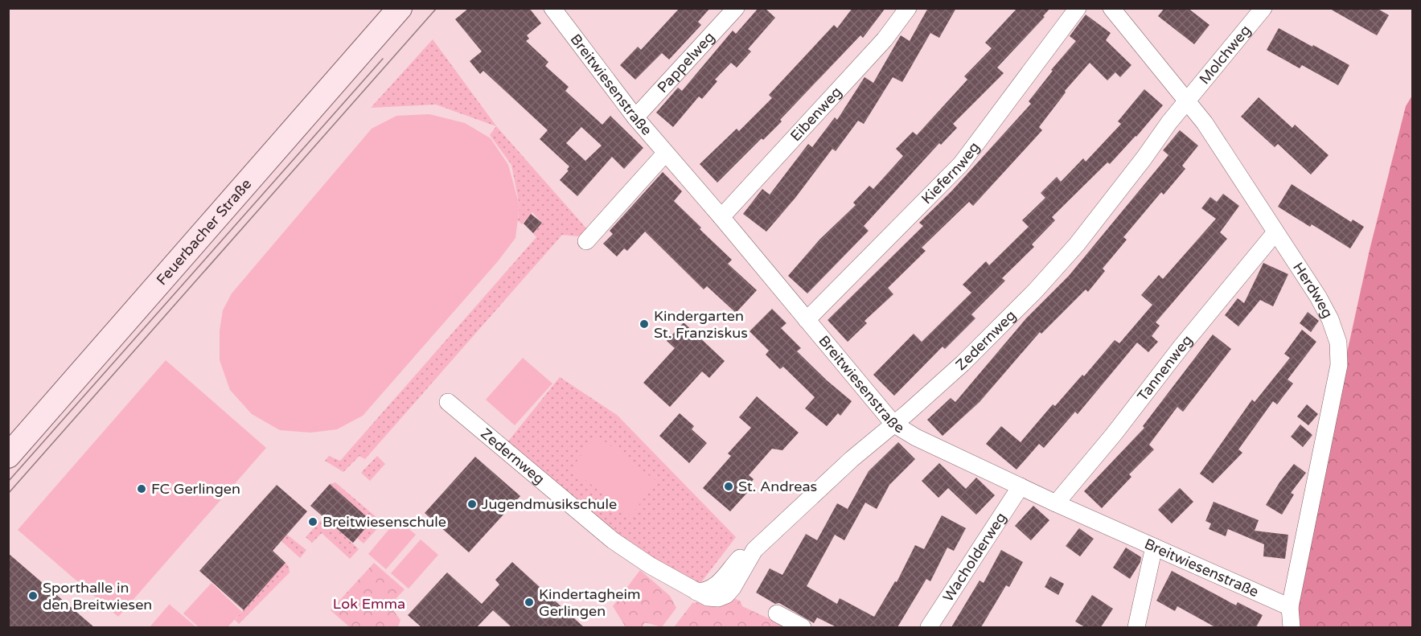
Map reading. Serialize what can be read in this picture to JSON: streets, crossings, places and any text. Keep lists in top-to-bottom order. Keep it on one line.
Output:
{"streets":{"main road":["Feuerbacher Straße"],"street":["Molchweg","Pappelweg","Breitwiesenstraße","Eibenweg","Kiefernweg","Herdweg","Zedernweg","Tannenweg","Wacholderweg"]},"crossings":[["Molchweg","Herdweg"],["Molchweg","Zedernweg"],["Pappelweg","Breitwiesenstraße"],["Breitwiesenstraße","Eibenweg"],["Breitwiesenstraße","Kiefernweg"],["Breitwiesenstraße","Herdweg"],["Breitwiesenstraße","Zedernweg"],["Breitwiesenstraße","Tannenweg"],["Breitwiesenstraße","Wacholderweg"],["Herdweg","Zedernweg"],["Herdweg","Tannenweg"]],"parks":["Lok Emma"],"places":["Kindergarten St. Franziskus","St. Andreas","FC Gerlingen","Jugendmusikschule","Breitwiesenschule","Sporthalle in den Breitwiesen","Kindertagheim Gerlingen"]}
